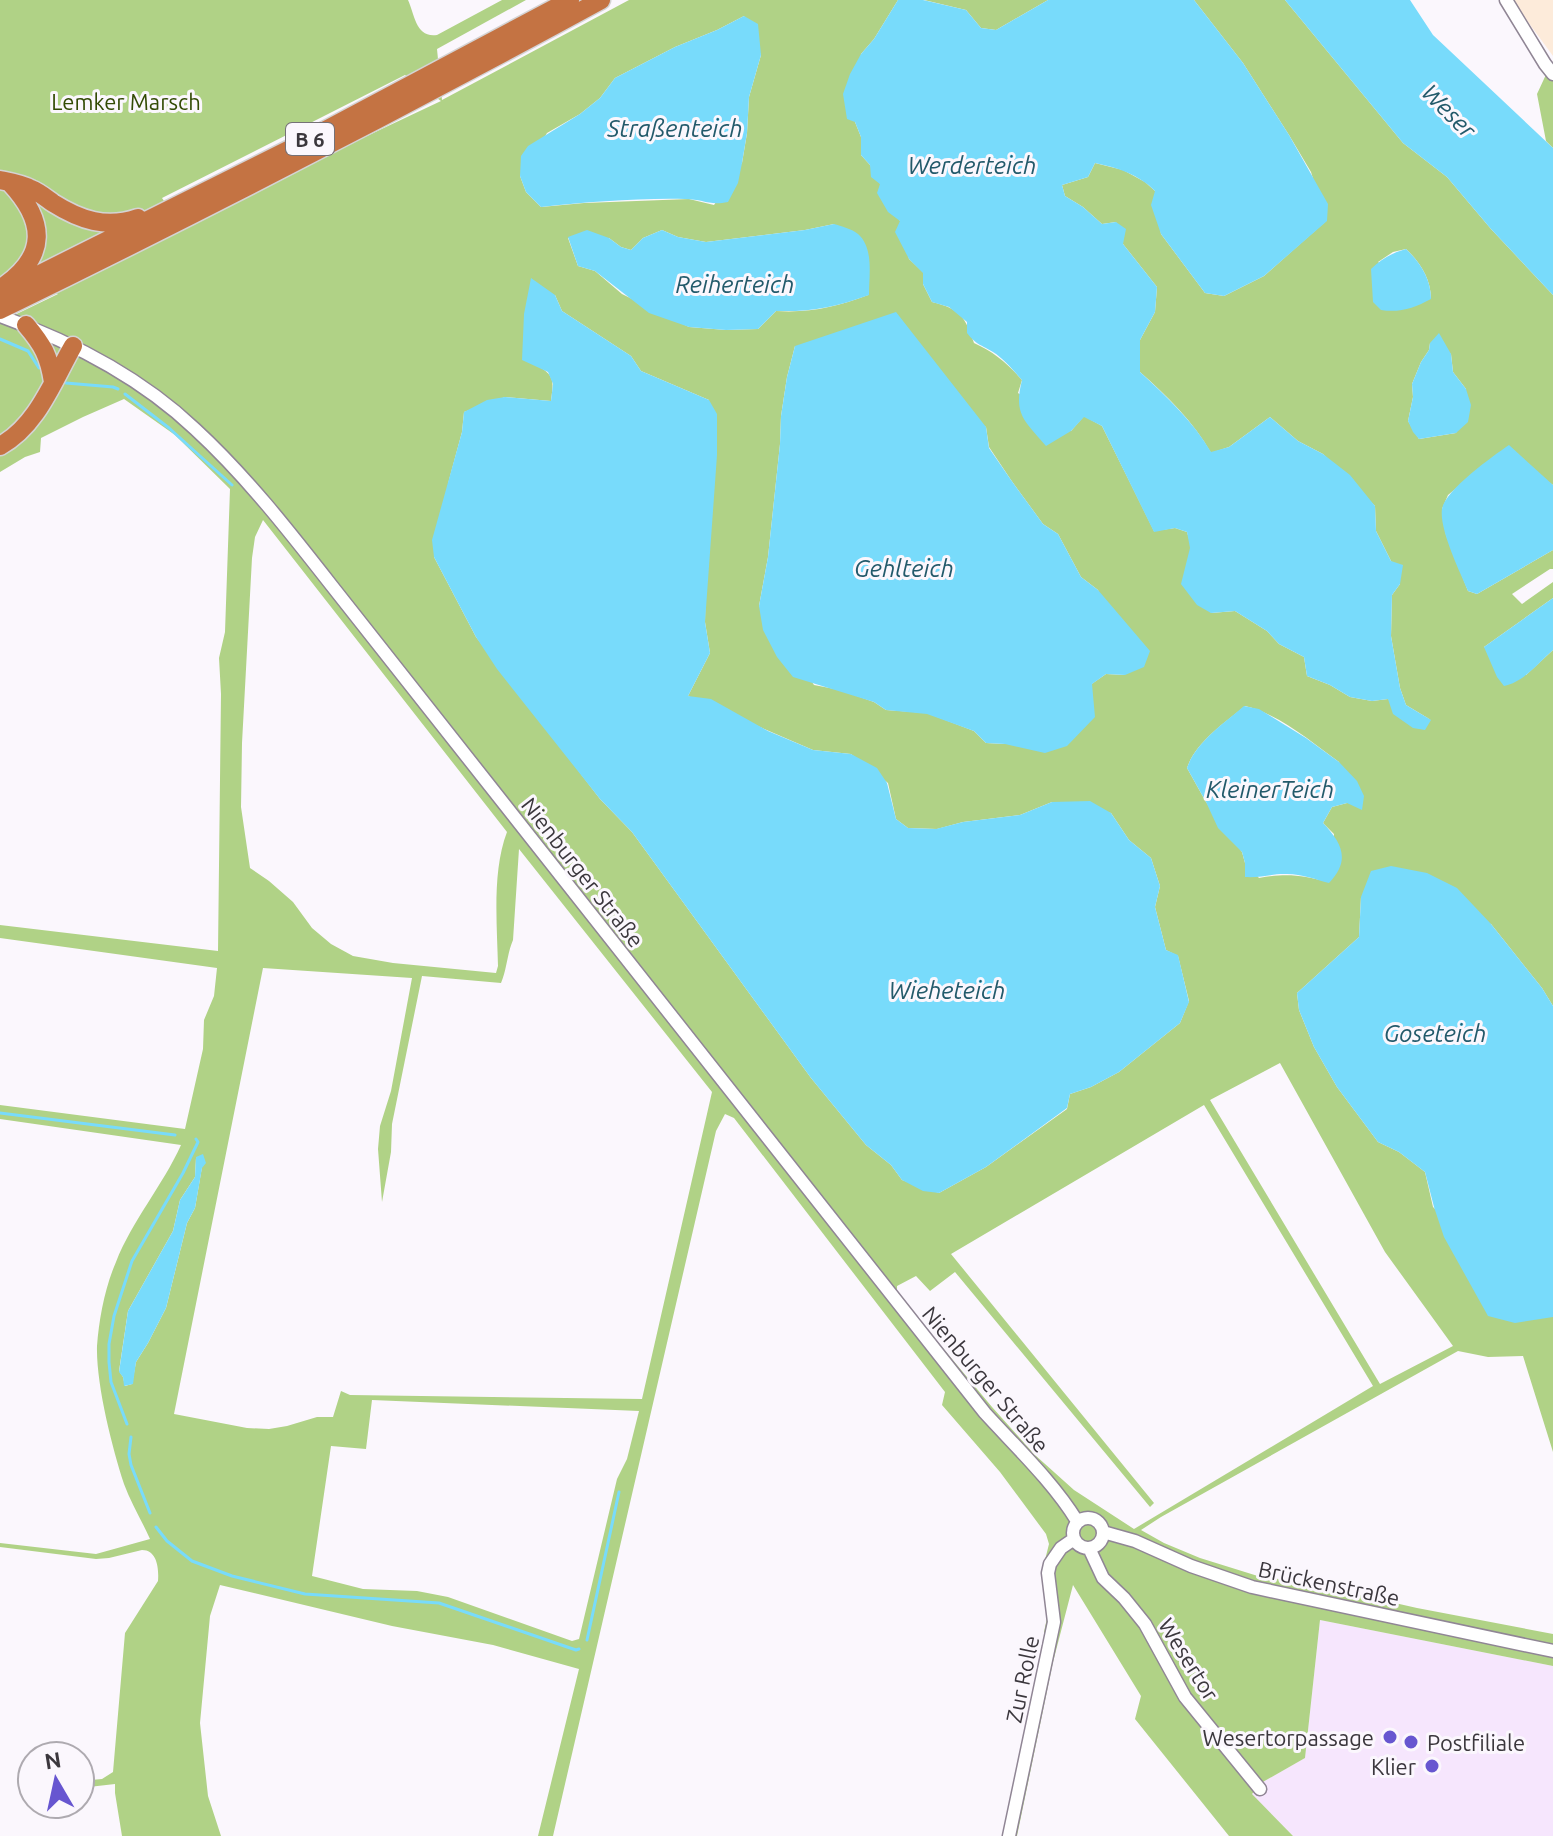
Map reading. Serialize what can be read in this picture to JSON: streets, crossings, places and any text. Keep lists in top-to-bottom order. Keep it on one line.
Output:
{"streets":{"highway":["B 6"],"street":["Nienburger Straße","Brückenstraße","Wesertor","Zur Rolle"]},"crossings":[["B 6","Nienburger Straße"],["Nienburger Straße","Brückenstraße"],["Nienburger Straße","Wesertor"],["Nienburger Straße","Zur Rolle"],["Brückenstraße","Wesertor"],["Brückenstraße","Zur Rolle"],["Wesertor","Zur Rolle"]],"water":["Weser","Straßenteich","Werderteich","Reiherteich","Gehlteich","KleinerTeich","Wieheteich","Goseteich"],"parks":["Lemker Marsch"],"places":["Wesertorpassage","Postfiliale","Klier"],"north":"top"}
